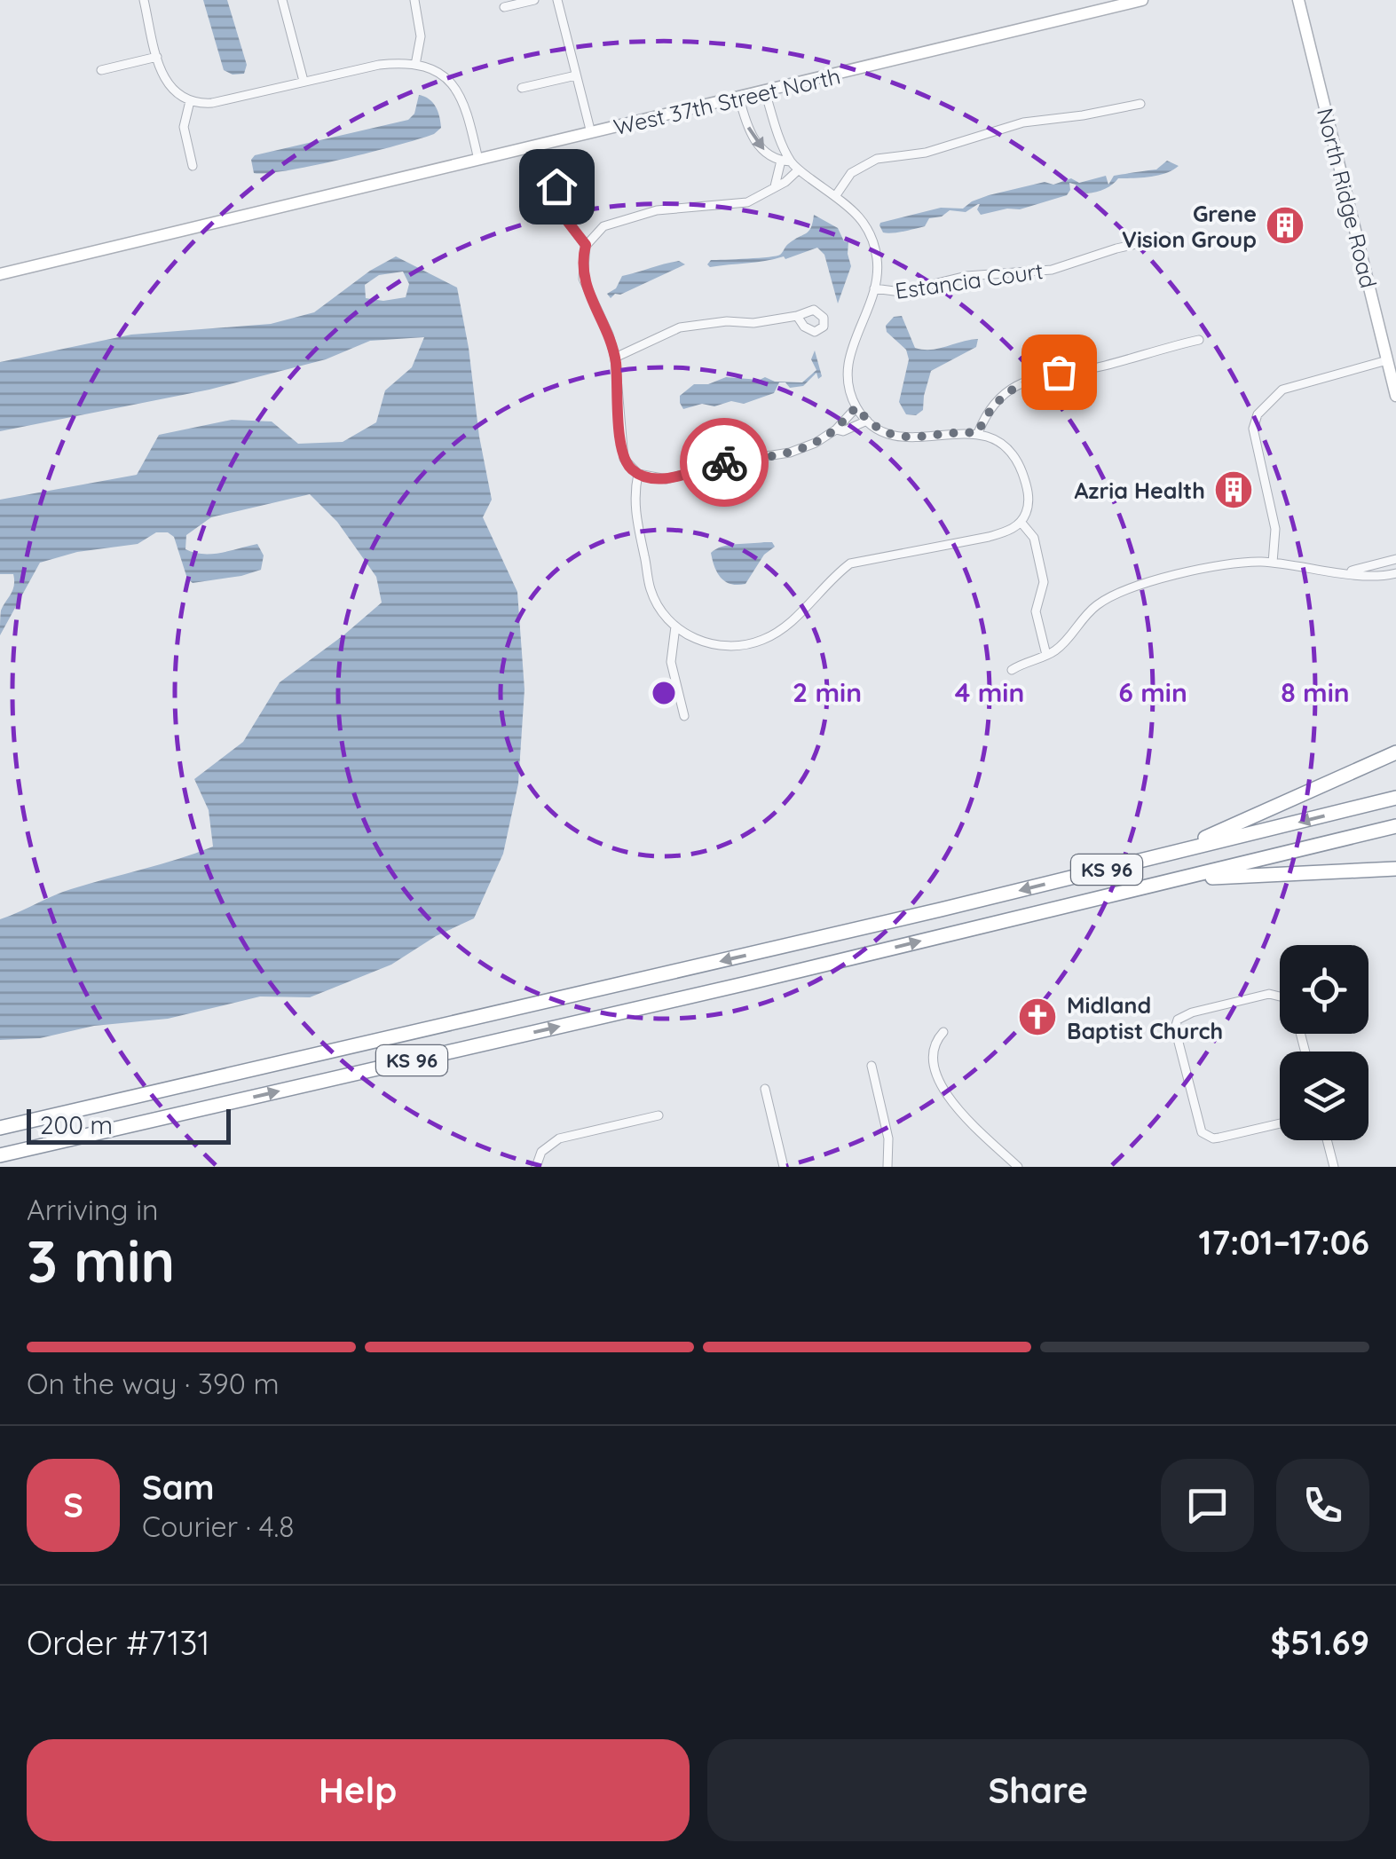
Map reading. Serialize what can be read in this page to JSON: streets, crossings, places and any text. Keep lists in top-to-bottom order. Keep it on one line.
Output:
{"streets":{"highway":["KS 96"],"street":["West 37th Street North","North Ridge Road","Estancia Court"]},"places":{"building":["Grene Vision Group","Azria Health"],"church":["Midland Baptist Church"]},"scale_bar":"200 m","page":{"scale":"200 m","heading":["3 min","Arriving in","17:01–17:06"],"panel":["Sam","Courier · 4.8","Order #7131","$51.69"],"bar":"On the way · 390 m","round":"S","buttons":["Help","Share"]},"rings":["2 min","4 min","6 min","8 min"]}
